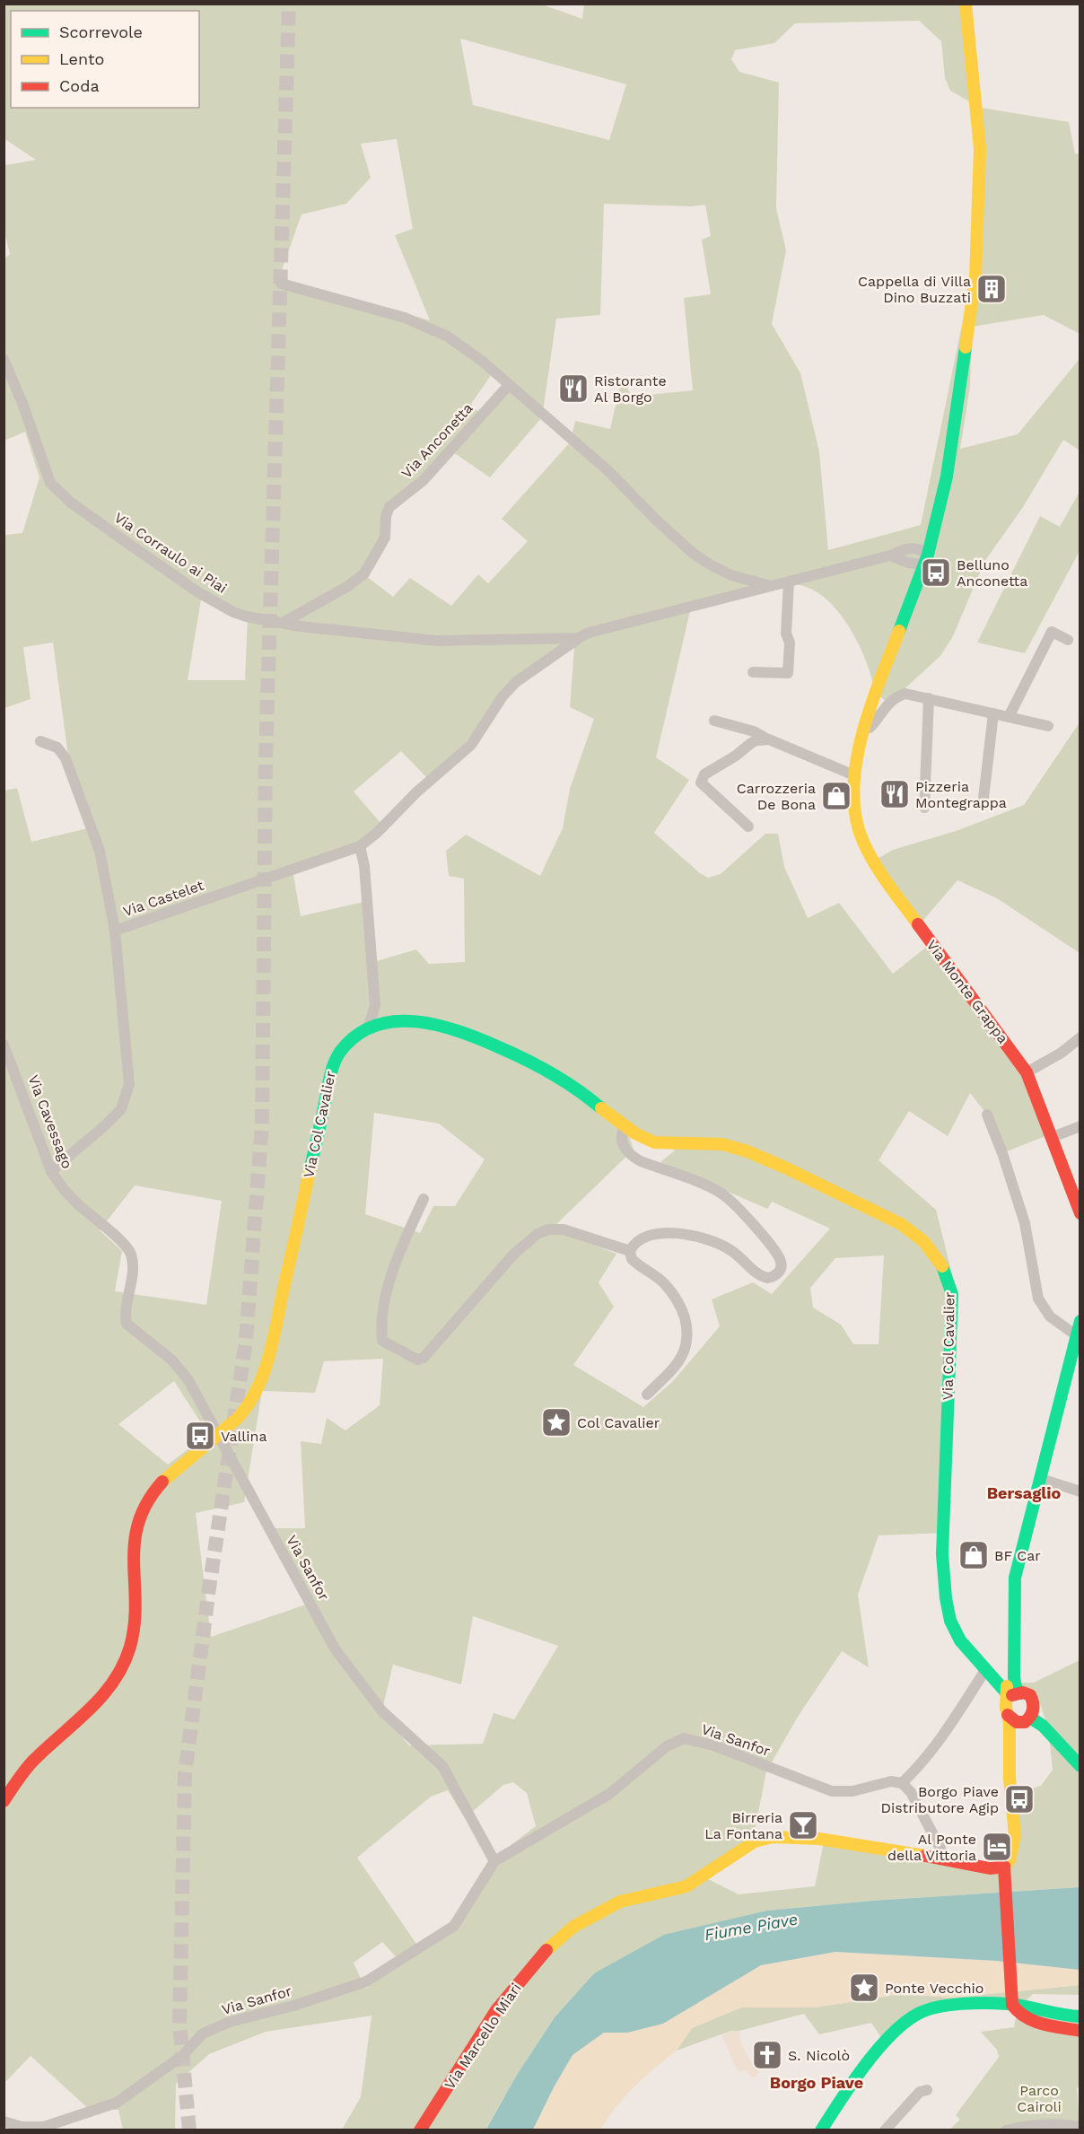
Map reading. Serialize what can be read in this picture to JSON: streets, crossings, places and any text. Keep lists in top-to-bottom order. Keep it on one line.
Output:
{"streets":{"street":["Via Anconetta","Via Corraulo ai Piai","Via Castelet","Via Monte Grappa","Via Cavessago","Via Col Cavalier","Via Sanfor","Via Marcello Miari"]},"crossings":[["Via Anconetta","Via Corraulo ai Piai"],["Via Corraulo ai Piai","Via Castelet"],["Via Cavessago","Via Col Cavalier"],["Via Cavessago","Via Sanfor"],["Via Col Cavalier","Via Sanfor"]],"districts":["Bersaglio","Borgo Piave"],"water":["Fiume Piave"],"parks":["Parco Cairoli"],"places":{"building":["Cappella di Villa Dino Buzzati"],"restaurant":["Ristorante Al Borgo","Pizzeria Montegrappa"],"bus stop":["Belluno Anconetta","Vallina","Borgo Piave Distributore Agip"],"shop":["Carrozzeria De Bona","BF Car"],"place":["Col Cavalier","Ponte Vecchio"],"bar":["Birreria La Fontana"],"hotel":["Al Ponte della Vittoria"],"church":["S. Nicolò"]},"legend":["Scorrevole","Lento","Coda"]}
